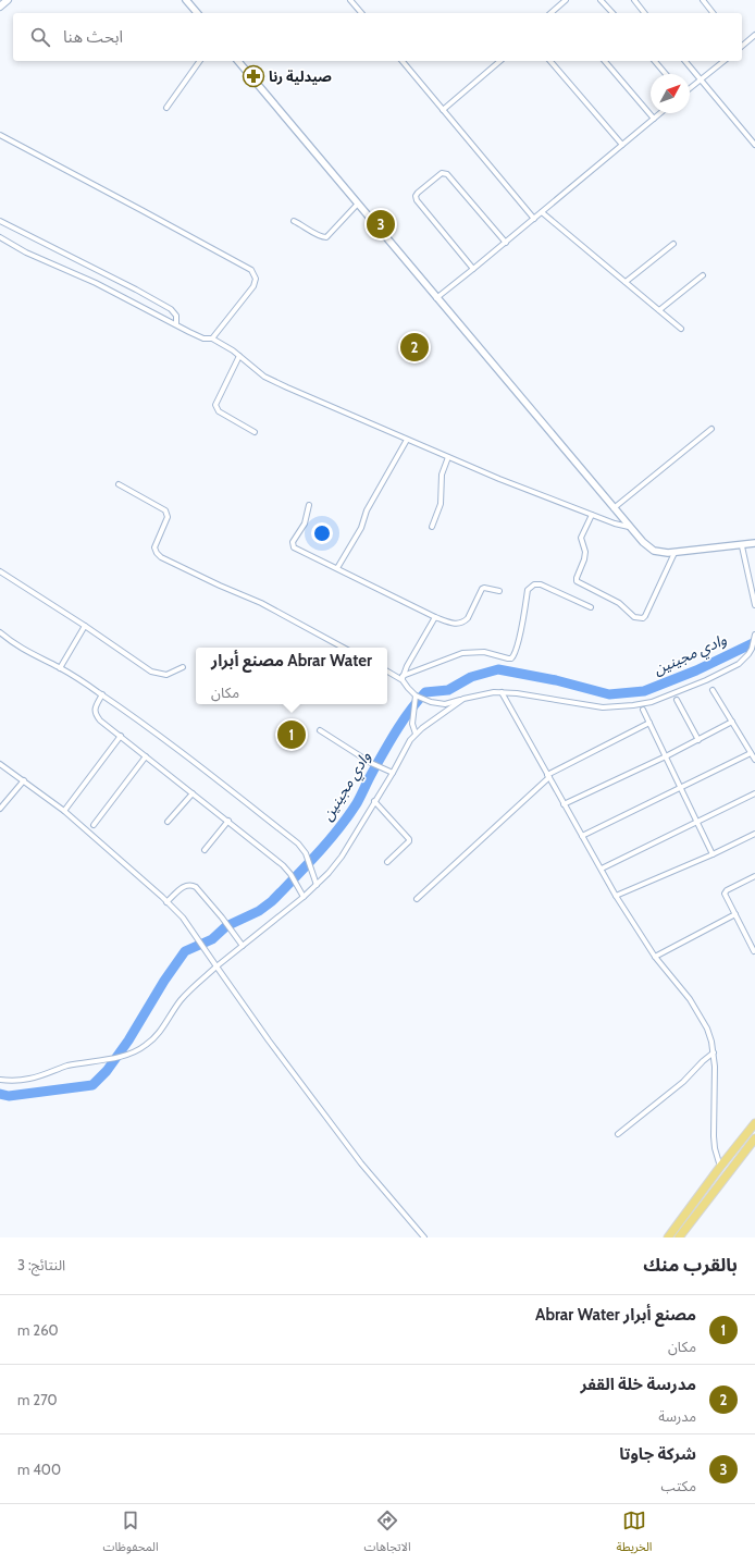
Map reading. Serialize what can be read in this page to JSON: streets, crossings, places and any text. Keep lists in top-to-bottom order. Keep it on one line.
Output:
{"water":["وادي مجينين"],"places":{"pharmacy":["صيدلية رنا"]},"north":"top right","page":{"search":"ابحث هنا","pins":["3","2","1"],"popup":["مصنع أبرار Abrar Water","مكان"],"heading":["بالقرب منك","النتائج: 3"],"list":[{"mark":"1","name":"مصنع أبرار Abrar Water","note":"مكان","value":"260 m"},{"mark":"2","name":"مدرسة خلة القفر","note":"مدرسة","value":"270 m"},{"mark":"3","name":"شركة جاوتا","note":"مكتب","value":"400 m"}],"nav":["الخريطة","الاتجاهات","المحفوظات"]}}
